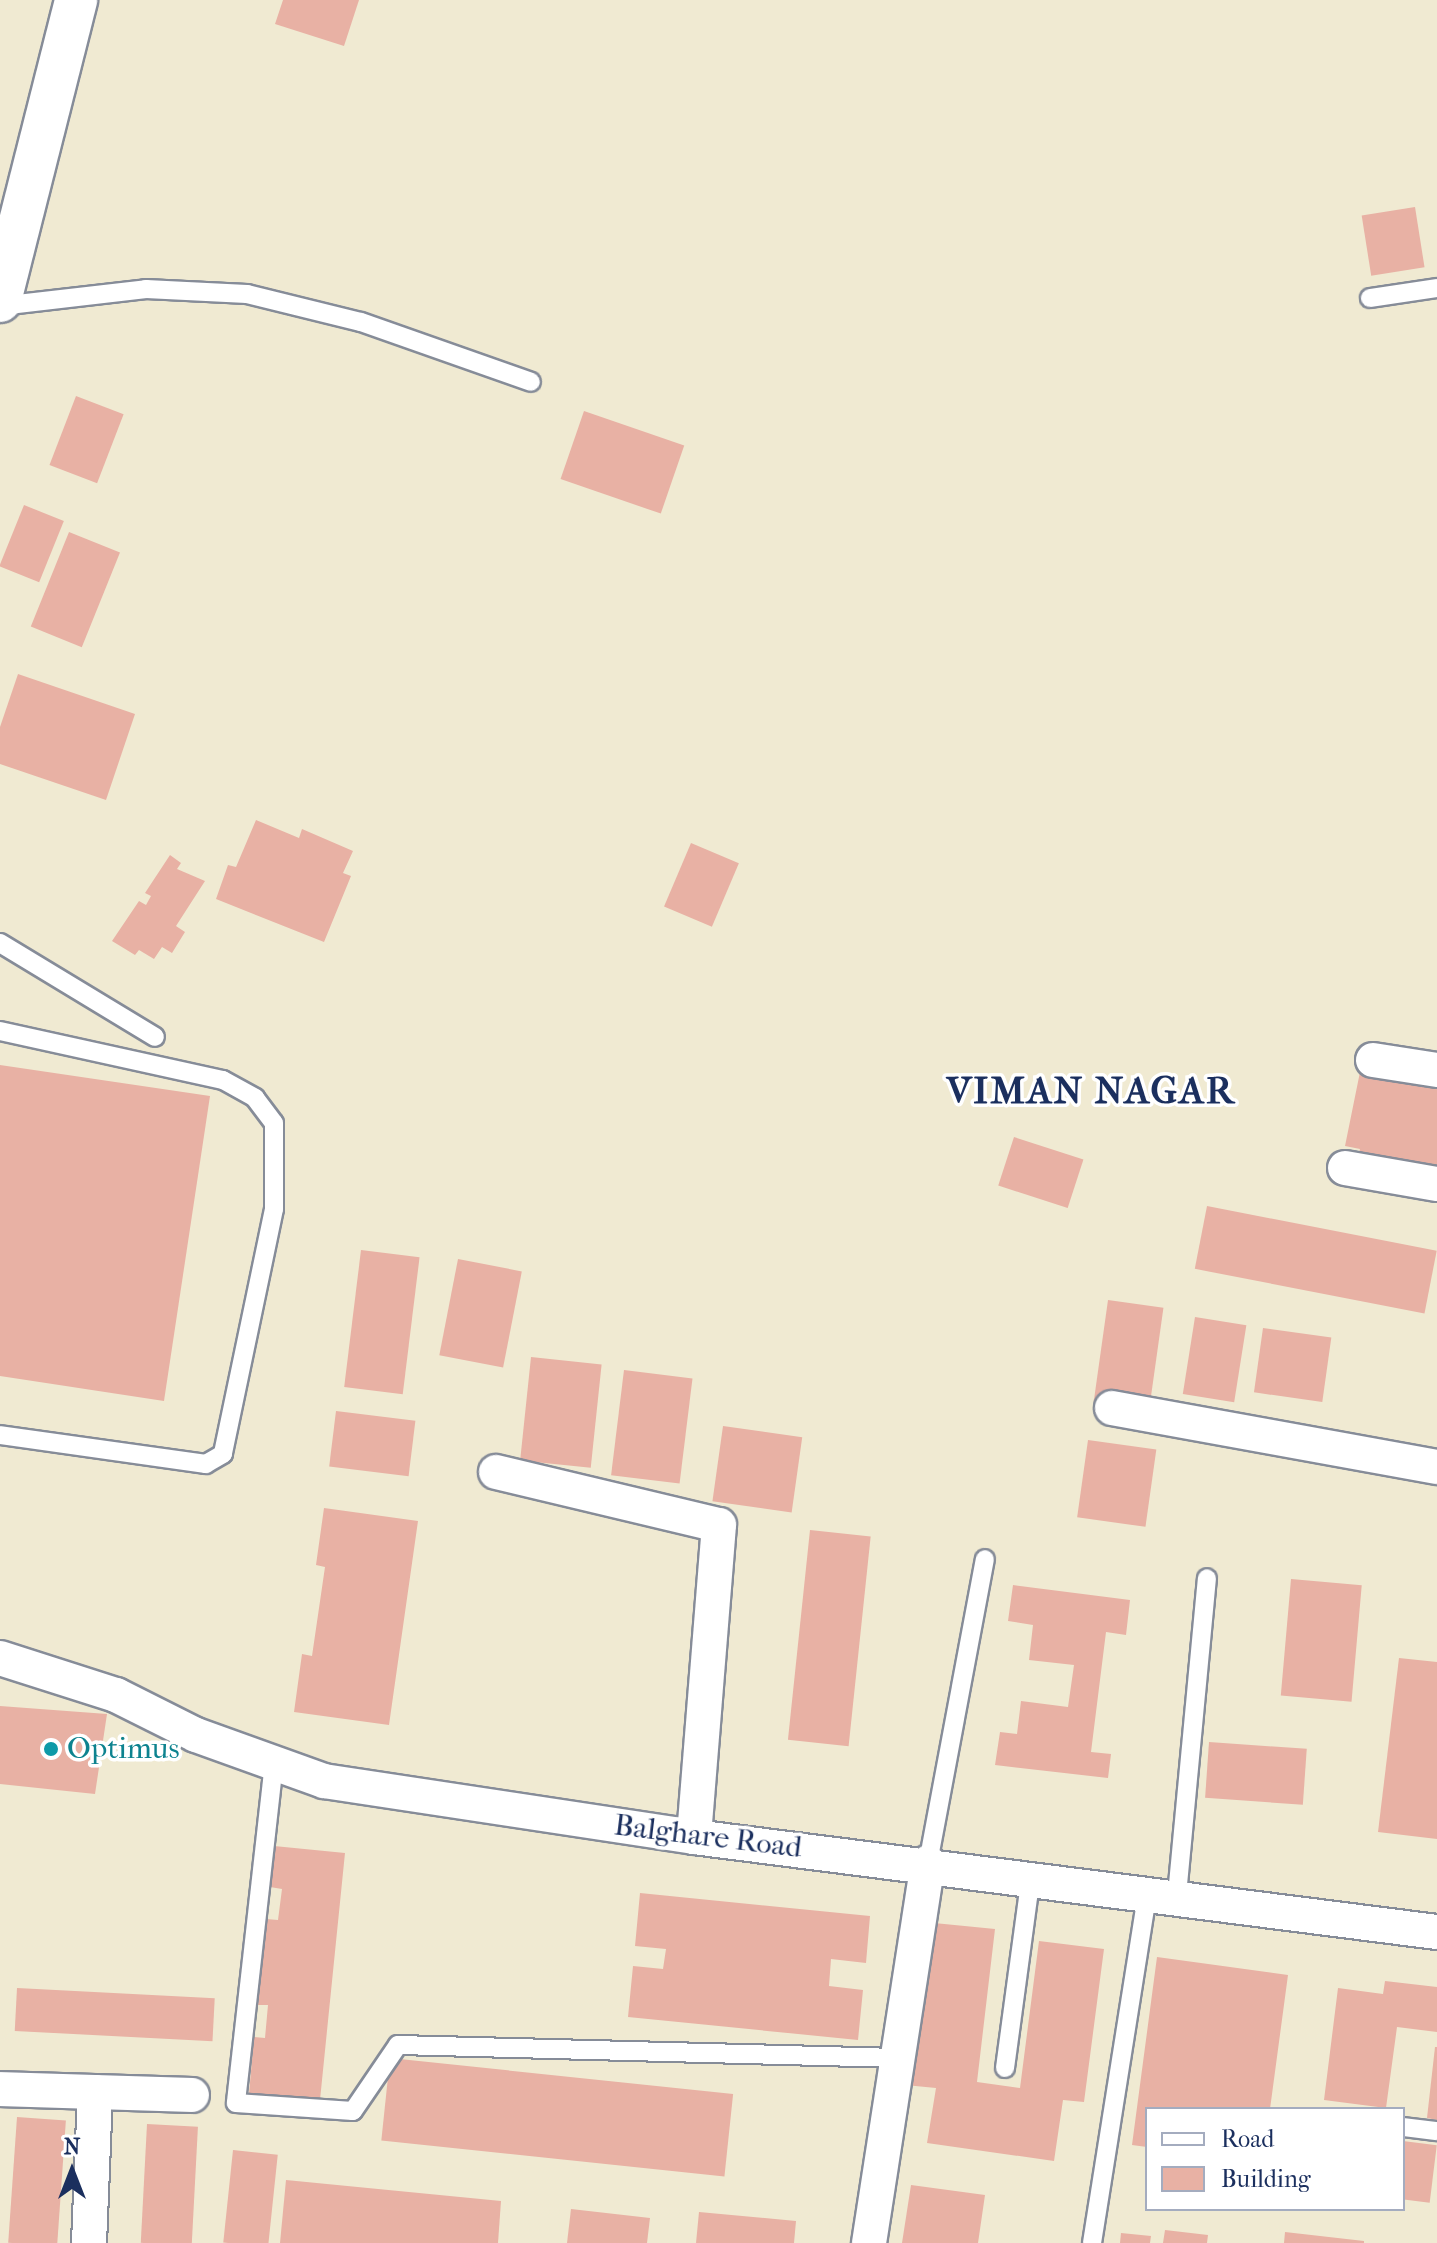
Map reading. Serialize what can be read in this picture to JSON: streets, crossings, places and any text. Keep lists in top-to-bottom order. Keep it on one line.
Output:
{"streets":{"street":["Balghare Road"]},"districts":["VIMAN NAGAR"],"places":["Optimus"],"legend":["Road","Building"],"north":"top"}
